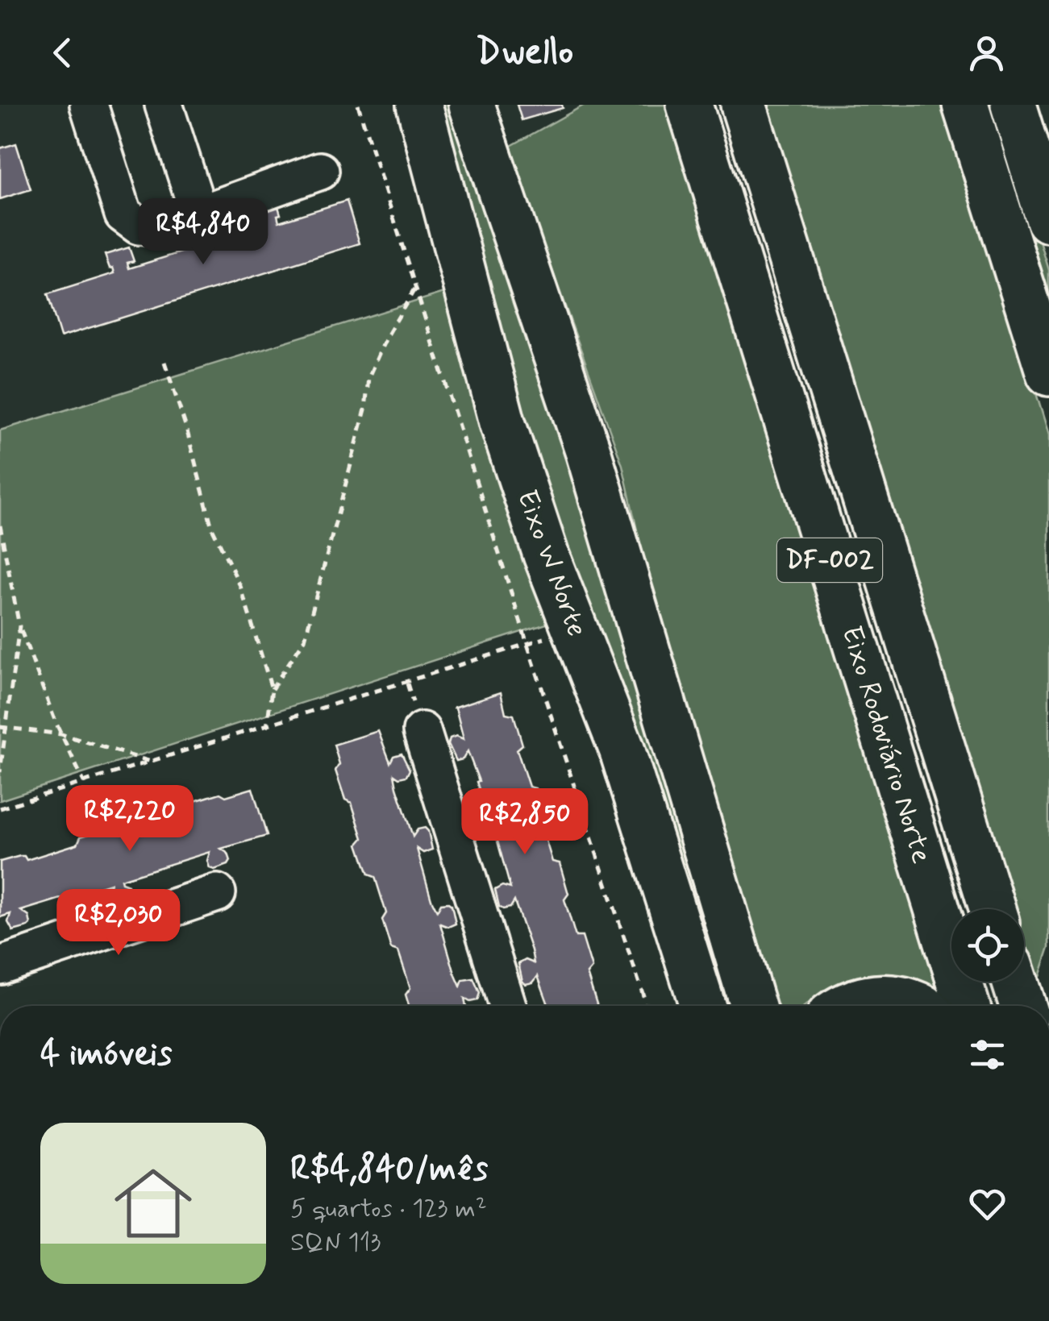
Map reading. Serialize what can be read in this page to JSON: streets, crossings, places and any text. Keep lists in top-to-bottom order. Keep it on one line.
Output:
{"streets":{"main road":["DF-002","Eixo W Norte","Eixo Rodoviário Norte"]},"page":{"header":"Dwello","price":["R$4,840","R$2,220","R$2,850","R$2,030"],"heading":"4 imóveis","list":[{"name":"R$4,840/mês","note":"5 quartos · 123 m² · SQN 113"}]}}
